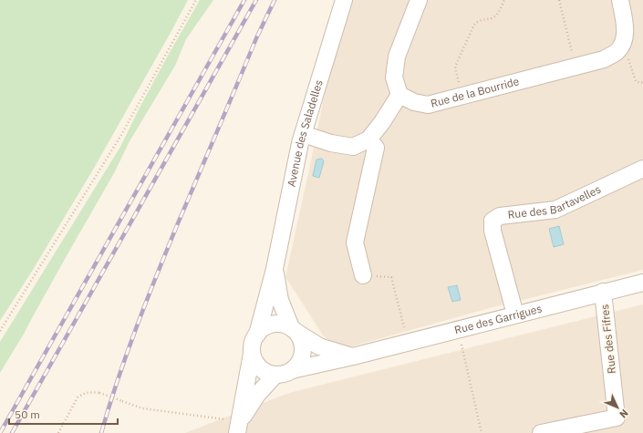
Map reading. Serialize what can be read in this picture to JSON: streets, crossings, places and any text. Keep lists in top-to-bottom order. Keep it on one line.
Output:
{"streets":{"street":["Rue de la Bourride","Avenue des Saladelles","Rue des Bartavelles","Rue des Garrigues","Rue des Fifres"]},"crossings":[["Avenue des Saladelles","Rue des Garrigues"],["Rue des Bartavelles","Rue des Garrigues"],["Rue des Garrigues","Rue des Fifres"]],"scale_bar":"50 m","north":"bottom right"}
